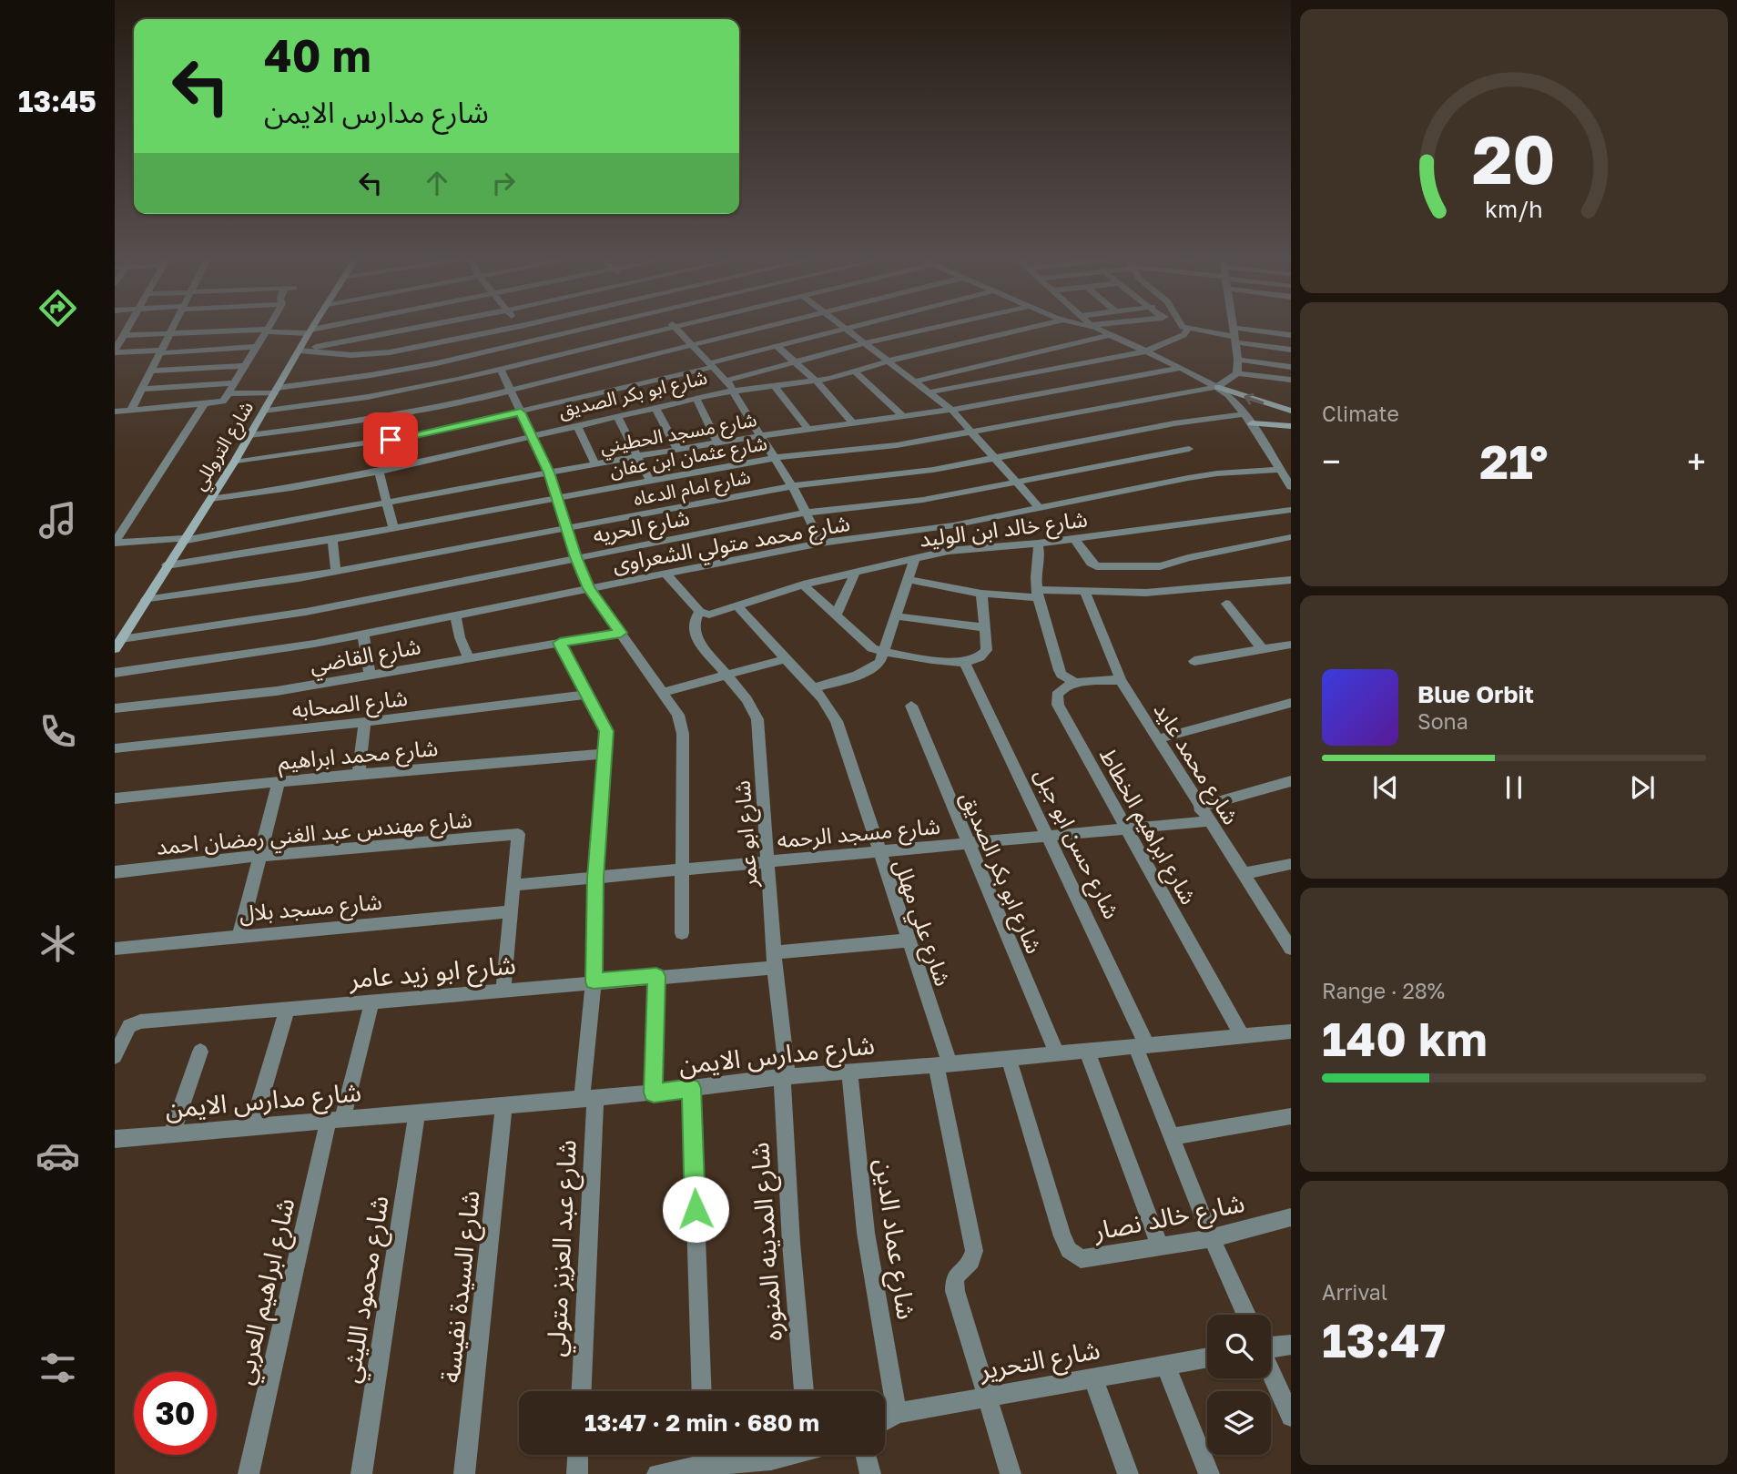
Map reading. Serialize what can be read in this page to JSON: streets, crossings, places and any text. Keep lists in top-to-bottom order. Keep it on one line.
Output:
{"streets":{"street":["شارع ابو بكر الصديق","شارع مسجد الحطيني","شارع التروللي","شارع عثمان ابن عفان","شارع امام الدعاه","شارع الحريه","شارع خالد ابن الوليد","شارع محمد متولي الشعراوى","شارع القاضي","شارع الصحابه","شارع محمد ابراهيم","شارع محمد عايد","شارع ابراهيم الخطاط","شارع مهندس عبد الغني رمضان احمد","شارع مسجد الرحمه","شارع ابو عمر","شارع حسن ابو جبل","شارع مسجد بلال","شارع علي مهلل","شارع ابو زيد عامر","شارع مدارس الايمن","شارع خالد نصار","شارع عماد الدين","شارع المدينه المنوره","شارع عبد العزيز متولي","شارع السيدة نفيسة","شارع محمود الليثي","شارع ابراهيم العربي","شارع التحرير"]},"crossings":[["شارع ابو بكر الصديق","شارع التروللي"],["شارع ابو بكر الصديق","شارع مسجد الرحمه"],["شارع ابو بكر الصديق","شارع مدارس الايمن"],["شارع مسجد الحطيني","شارع التروللي"],["شارع التروللي","شارع عثمان ابن عفان"],["شارع التروللي","شارع امام الدعاه"],["شارع التروللي","شارع الحريه"],["شارع خالد ابن الوليد","شارع ابو عمر"],["شارع خالد ابن الوليد","شارع علي مهلل"],["شارع القاضي","شارع عبد العزيز متولي"],["شارع الصحابه","شارع عبد العزيز متولي"],["شارع محمد ابراهيم","شارع عبد العزيز متولي"],["شارع محمد عايد","شارع مسجد الرحمه"],["شارع ابراهيم الخطاط","شارع مسجد الرحمه"],["شارع ابراهيم الخطاط","شارع مدارس الايمن"],["شارع مهندس عبد الغني رمضان احمد","شارع مسجد الرحمه"],["شارع مسجد الرحمه","شارع ابو عمر"],["شارع مسجد الرحمه","شارع حسن ابو جبل"],["شارع مسجد الرحمه","شارع علي مهلل"],["شارع مسجد الرحمه","شارع عبد العزيز متولي"],["شارع ابو عمر","شارع ابو زيد عامر"],["شارع ابو عمر","شارع مدارس الايمن"],["شارع ابو عمر","شارع المدينه المنوره"],["شارع حسن ابو جبل","شارع مدارس الايمن"],["شارع حسن ابو جبل","شارع خالد نصار"],["شارع علي مهلل","شارع ابو زيد عامر"],["شارع علي مهلل","شارع مدارس الايمن"],["شارع علي مهلل","شارع التحرير"],["شارع ابو زيد عامر","شارع عبد العزيز متولي"],["شارع ابو زيد عامر","شارع ابراهيم العربي"],["شارع مدارس الايمن","شارع خالد نصار"],["شارع مدارس الايمن","شارع عماد الدين"],["شارع مدارس الايمن","شارع المدينه المنوره"],["شارع مدارس الايمن","شارع عبد العزيز متولي"],["شارع مدارس الايمن","شارع السيدة نفيسة"],["شارع مدارس الايمن","شارع محمود الليثي"],["شارع مدارس الايمن","شارع ابراهيم العربي"],["شارع عماد الدين","شارع التحرير"]],"page":{"tabs":"13:45","turn":["40 m","شارع مدارس الايمن"],"tile":["Climate",["Range · 28%","140 km"],["Arrival","13:47"]],"heat":["−","21°","+"],"song":["Blue Orbit","Sona"],"limit":"30","trip":"13:47 · 2 min · 680 m","gauge":["20","km/h"]}}
